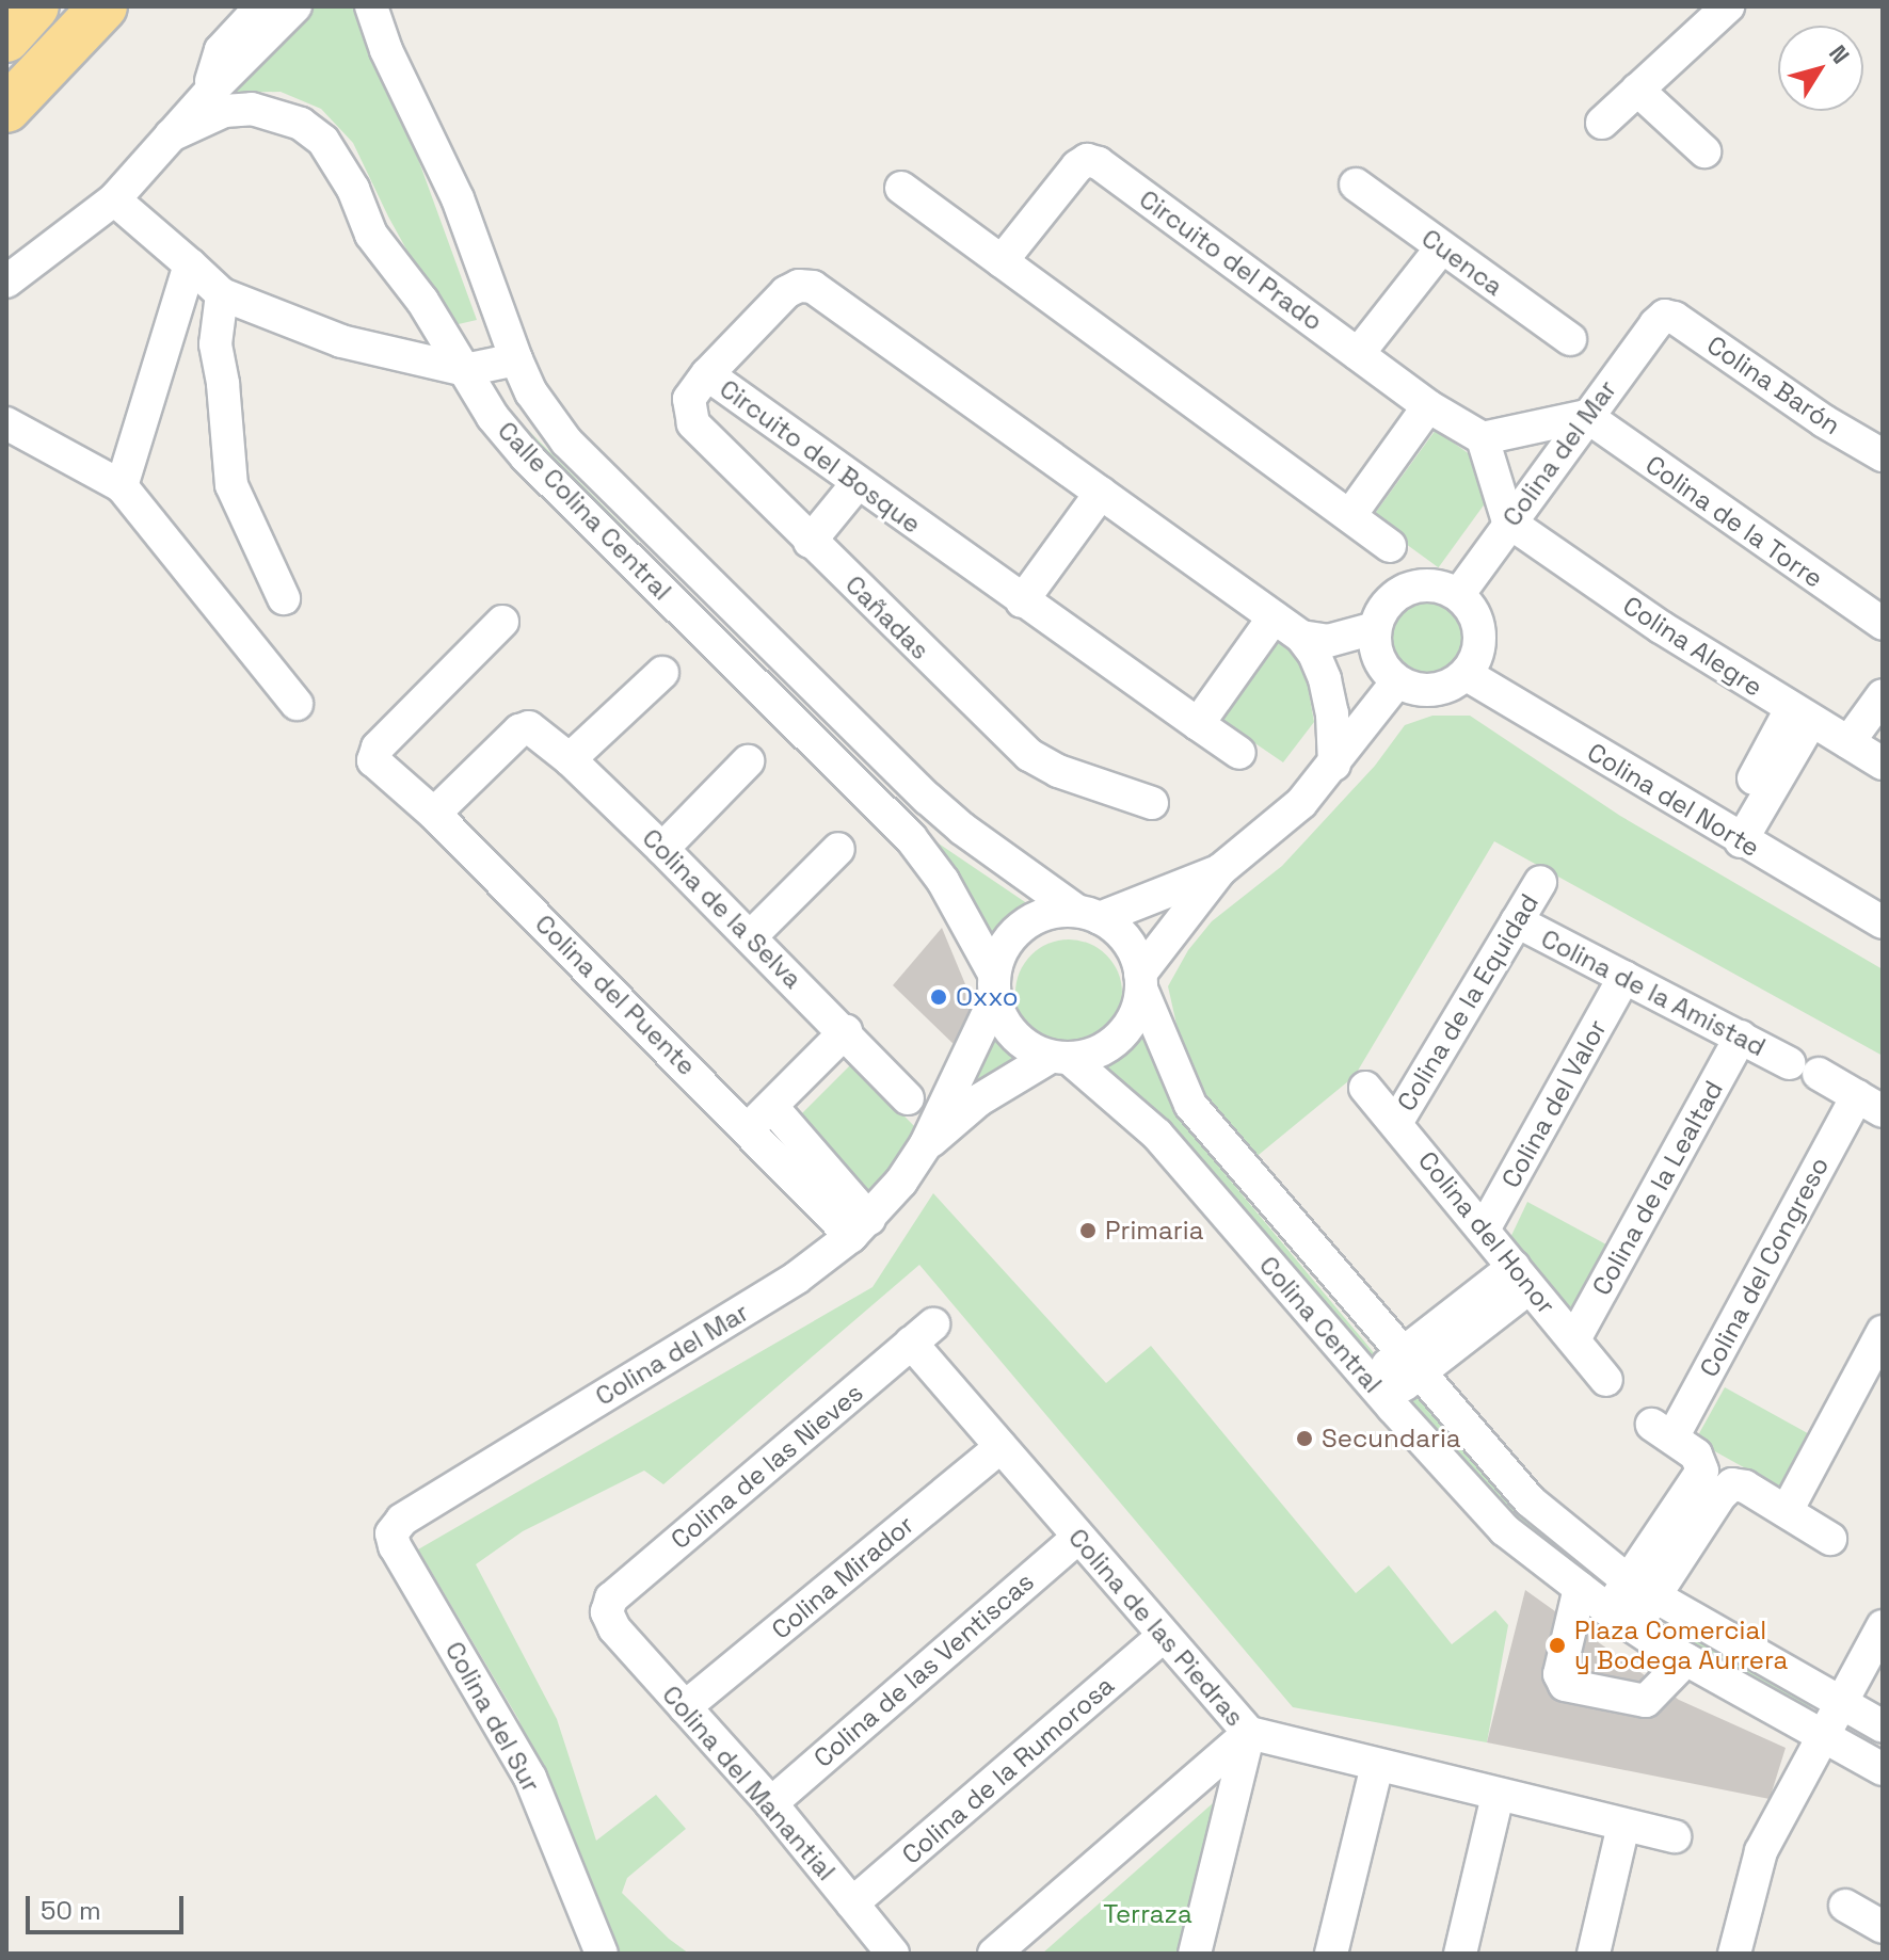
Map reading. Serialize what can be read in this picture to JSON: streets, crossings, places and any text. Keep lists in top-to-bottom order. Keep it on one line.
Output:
{"streets":{"street":["Circuito del Prado","Cuenca","Colina Barón","Colina del Mar","Circuito del Bosque","Calle Colina Central","Colina de la Torre","Cañadas","Colina Alegre","Colina del Norte","Colina de la Selva","Colina de la Amistad","Colina del Puente","Colina de la Equidad","Colina del Valor","Colina de la Lealtad","Colina del Honor","Colina del Congreso","Colina Central","Colina de las Nieves","Colina Mirador","Colina de las Piedras","Colina de las Ventiscas","Colina del Sur","Colina de la Rumorosa","Colina del Manantial"]},"crossings":[["Colina Barón","Colina del Mar"],["Colina del Mar","Calle Colina Central"],["Colina del Mar","Colina de la Torre"],["Colina del Mar","Colina Alegre"],["Colina del Mar","Colina del Norte"],["Colina del Mar","Colina del Puente"],["Colina del Mar","Colina Central"],["Colina del Mar","Colina del Sur"],["Circuito del Bosque","Cañadas"],["Calle Colina Central","Colina Central"],["Colina de la Selva","Colina del Puente"],["Colina de la Amistad","Colina de la Equidad"],["Colina de la Amistad","Colina del Valor"],["Colina de la Amistad","Colina de la Lealtad"],["Colina de la Amistad","Colina del Congreso"],["Colina de la Equidad","Colina del Honor"],["Colina del Valor","Colina del Honor"],["Colina de la Lealtad","Colina del Honor"],["Colina del Congreso","Colina Central"],["Colina de las Nieves","Colina de las Piedras"],["Colina de las Nieves","Colina del Manantial"],["Colina Mirador","Colina de las Piedras"],["Colina Mirador","Colina del Manantial"],["Colina de las Piedras","Colina de las Ventiscas"],["Colina de las Piedras","Colina de la Rumorosa"],["Colina de las Ventiscas","Colina del Manantial"],["Colina de la Rumorosa","Colina del Manantial"]],"parks":["Terraza"],"places":["Oxxo","Primaria","Secundaria","Plaza Comercial y Bodega Aurrera"],"scale_bar":"50 m","north":"top right"}
